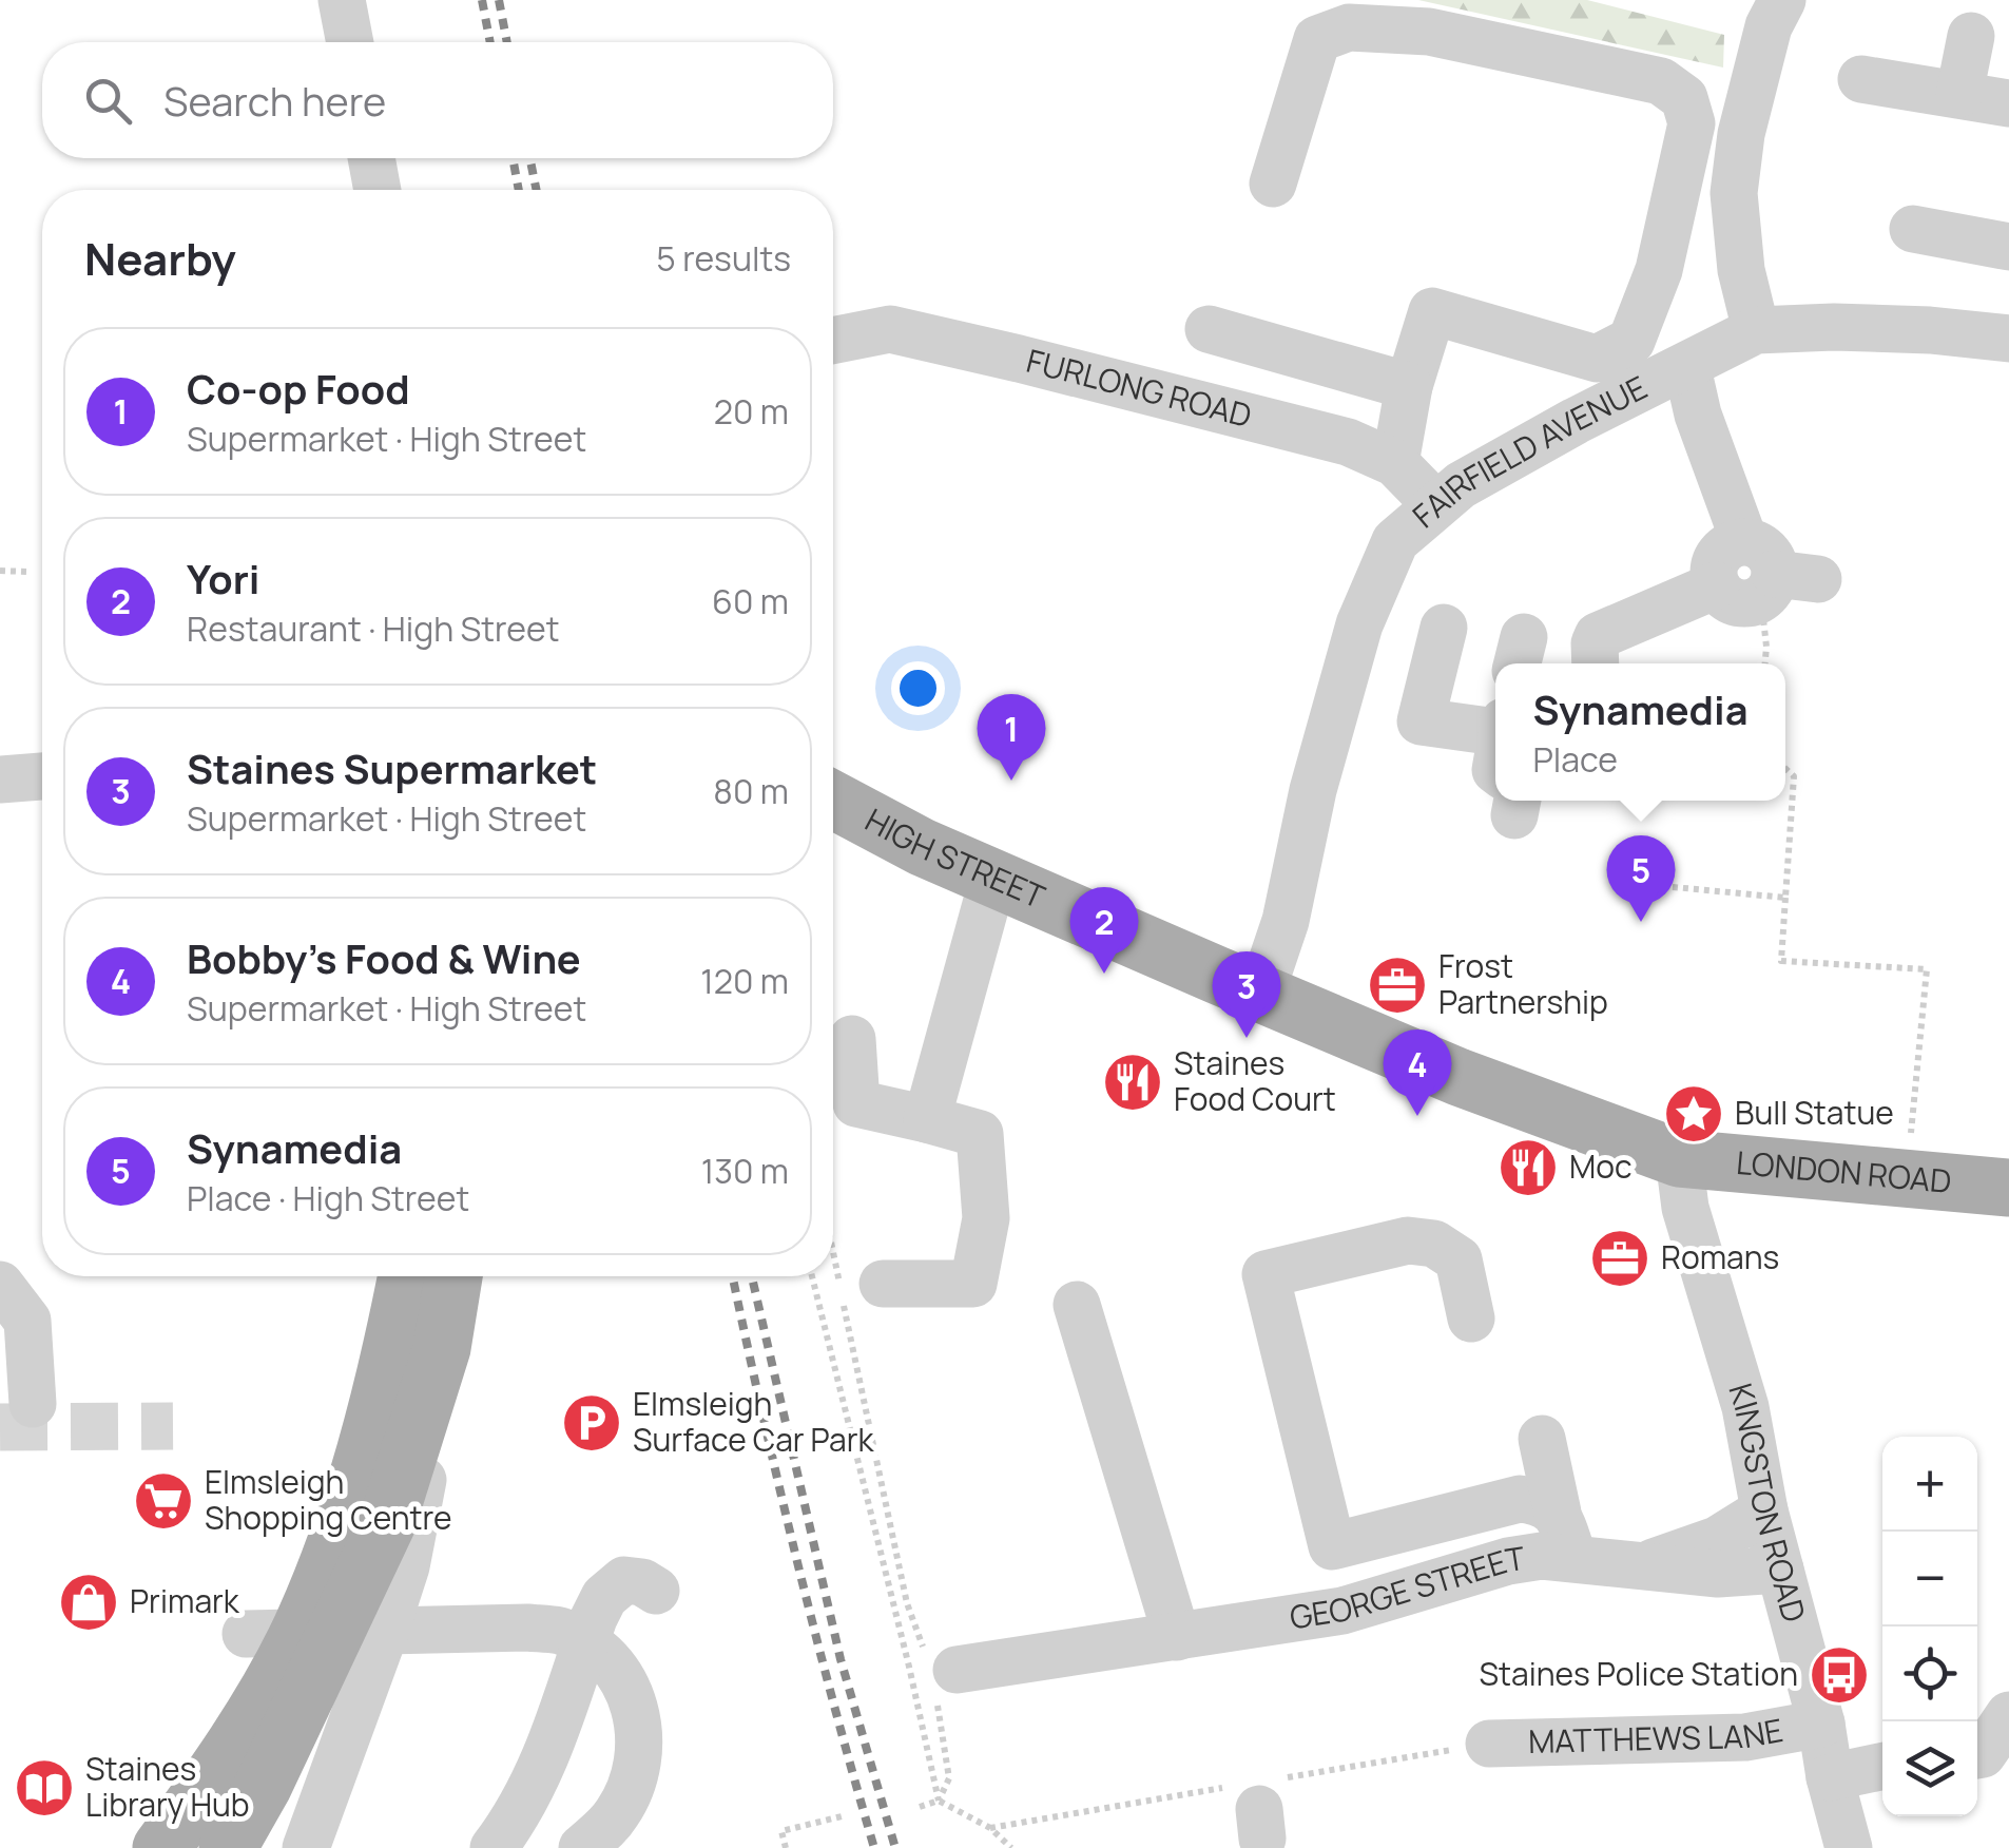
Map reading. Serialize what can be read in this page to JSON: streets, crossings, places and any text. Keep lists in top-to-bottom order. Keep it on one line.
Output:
{"streets":{"main road":["HIGH STREET","LONDON ROAD"],"street":["FURLONG ROAD","FAIRFIELD AVENUE","KINGSTON ROAD","GEORGE STREET","MATTHEWS LANE"]},"crossings":[["FURLONG ROAD","FAIRFIELD AVENUE"],["FAIRFIELD AVENUE","HIGH STREET"],["HIGH STREET","LONDON ROAD"],["HIGH STREET","KINGSTON ROAD"],["LONDON ROAD","KINGSTON ROAD"],["KINGSTON ROAD","GEORGE STREET"],["KINGSTON ROAD","MATTHEWS LANE"]],"places":{"office":["Frost Partnership","Romans"],"restaurant":["Staines Food Court","Moc"],"place":["Bull Statue"],"parking":["Elmsleigh Surface Car Park"],"supermarket":["Elmsleigh Shopping Centre"],"shop":["Primark"],"bus stop":["Staines Police Station"],"library":["Staines Library Hub"]},"page":{"search":"Search here","heading":["Nearby","5 results"],"list":[{"mark":"1","name":"Co-op Food","note":"Supermarket · High Street","value":"20 m"},{"mark":"2","name":"Yori","note":"Restaurant · High Street","value":"60 m"},{"mark":"3","name":"Staines Supermarket","note":"Supermarket · High Street","value":"80 m"},{"mark":"4","name":"Bobby's Food & Wine","note":"Supermarket · High Street","value":"120 m"},{"mark":"5","name":"Synamedia","note":"Place · High Street","value":"130 m"}],"popup":["Synamedia","Place"],"pins":["1","5","2","3","4"],"map_buttons":["+","−"]}}
